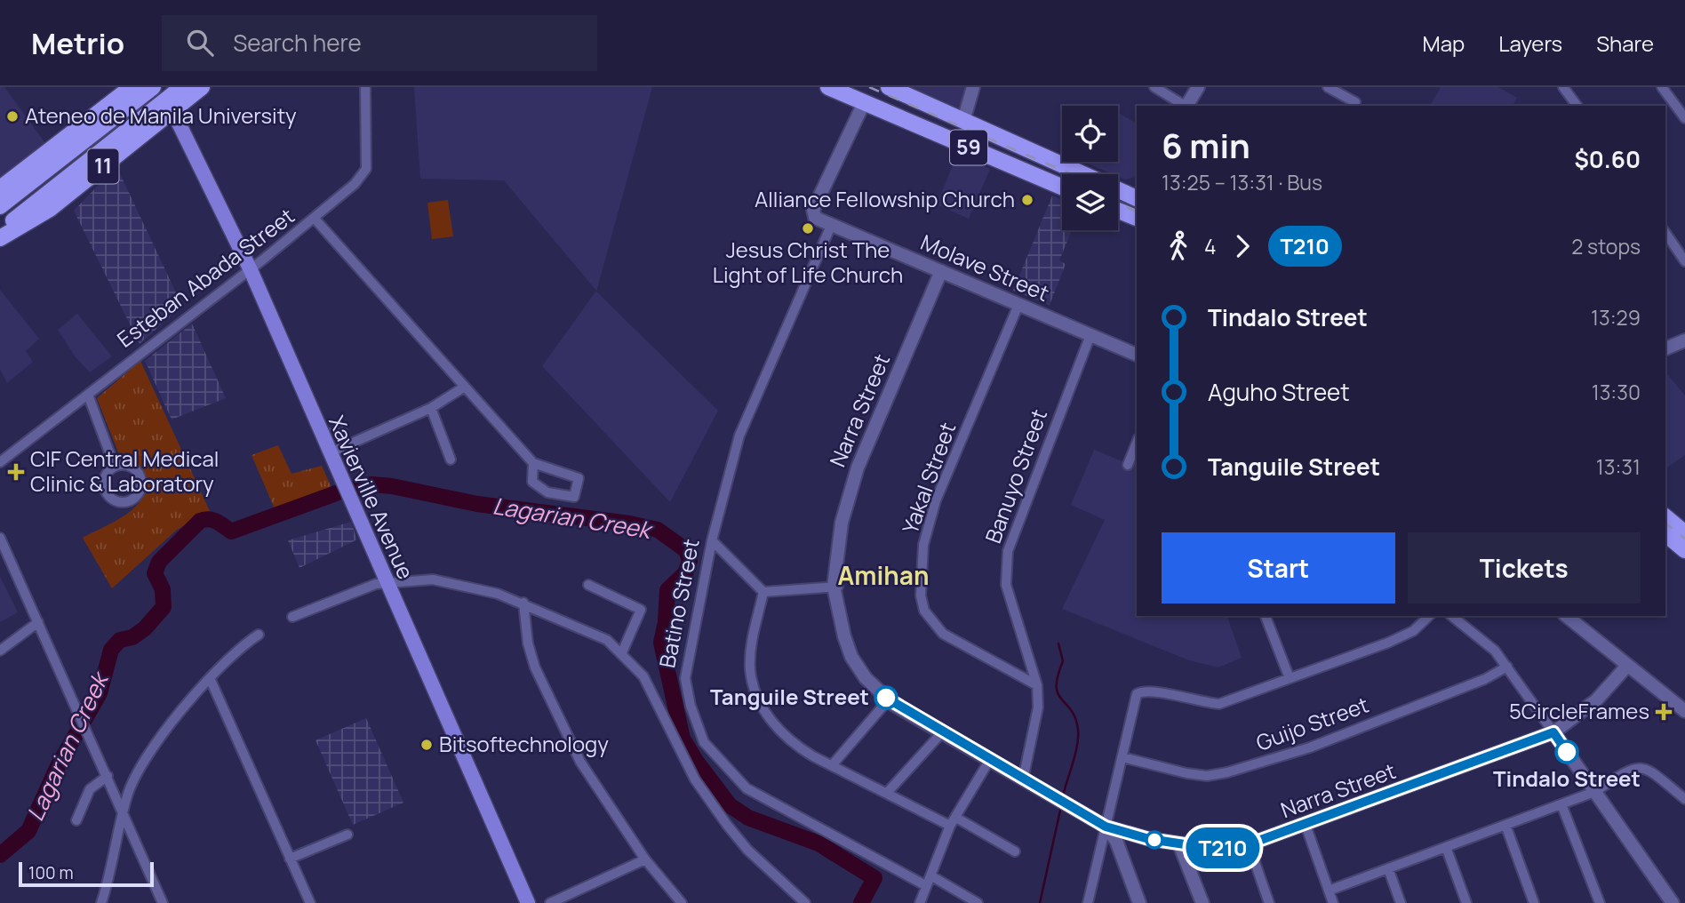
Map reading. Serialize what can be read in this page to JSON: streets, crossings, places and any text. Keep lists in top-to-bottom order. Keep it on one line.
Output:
{"streets":{"main road":["59","11","Xavierville Avenue"],"street":["Molave Street","Esteban Abada Street","Narra Street","Banuyo Street","Yakal Street","Batino Street","Guijo Street"]},"crossings":[["59","Molave Street"],["11","Xavierville Avenue"],["Molave Street","Narra Street"],["Molave Street","Banuyo Street"],["Molave Street","Yakal Street"],["Molave Street","Batino Street"],["Esteban Abada Street","Xavierville Avenue"],["Narra Street","Banuyo Street"],["Banuyo Street","Yakal Street"]],"districts":["Amihan"],"water":["Lagarian Creek"],"places":{"other":["Ateneo de Manila University","Alliance Fellowship Church","Jesus Christ The Light of Life Church","Tanguile Street","Bitsoftechnology","Tindalo Street"],"health":["CIF Central Medical Clinic & Laboratory","5CircleFrames"]},"lines":["bus line T210"],"scale_bar":"100 m","page":{"header":"Metrio","search":"Search here","nav":["Map","Layers","Share"],"on_map":"T210","heading":["6 min","13:25 – 13:31 · Bus","$0.60"],"legs":["4","T210","2 stops"],"list":[{"name":"Tindalo Street","value":"13:29"},{"name":"Aguho Street","value":"13:30"},{"name":"Tanguile Street","value":"13:31"}],"buttons":["Start","Tickets"],"scale":"100 m"}}
